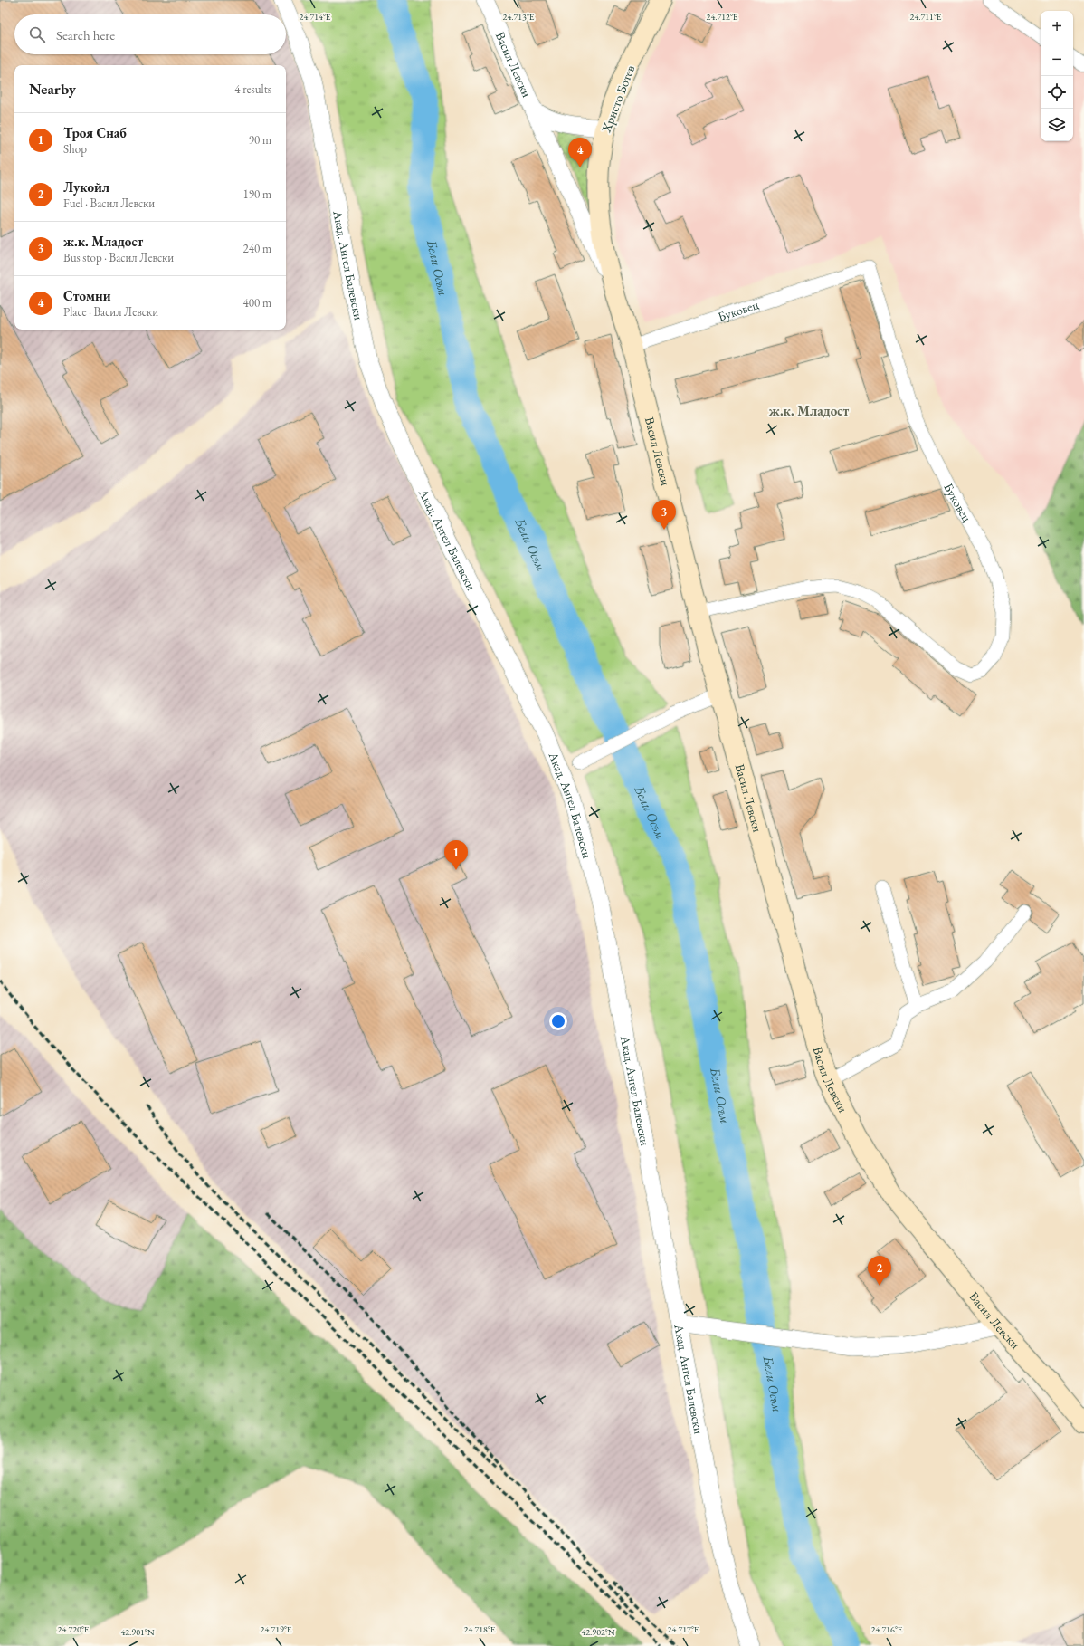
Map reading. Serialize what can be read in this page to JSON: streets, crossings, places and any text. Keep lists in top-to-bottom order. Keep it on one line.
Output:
{"streets":{"main road":["Васил Левски","Христо Ботев"],"street":["Акад. Ангел Балевски","Буковец"]},"crossings":[["Васил Левски","Христо Ботев"],["Васил Левски","Буковец"]],"districts":["ж.к. Младост"],"water":["Бели Осъм"],"page":{"map_buttons":["+","−"],"search":"Search here","heading":["Nearby","4 results"],"list":[{"mark":"1","name":"Троя Снаб","note":"Shop","value":"90 m"},{"mark":"2","name":"Лукойл","note":"Fuel · Васил Левски","value":"190 m"},{"mark":"3","name":"ж.к. Младост","note":"Bus stop · Васил Левски","value":"240 m"},{"mark":"4","name":"Стомни","note":"Place · Васил Левски","value":"400 m"}],"pins":["4","3","1","2"]},"coordinates":["24.714°E","24.713°E","24.712°E","24.711°E","24.720°E","24.719°E","24.718°E","24.717°E","24.716°E","42.901°N","42.902°N"]}
